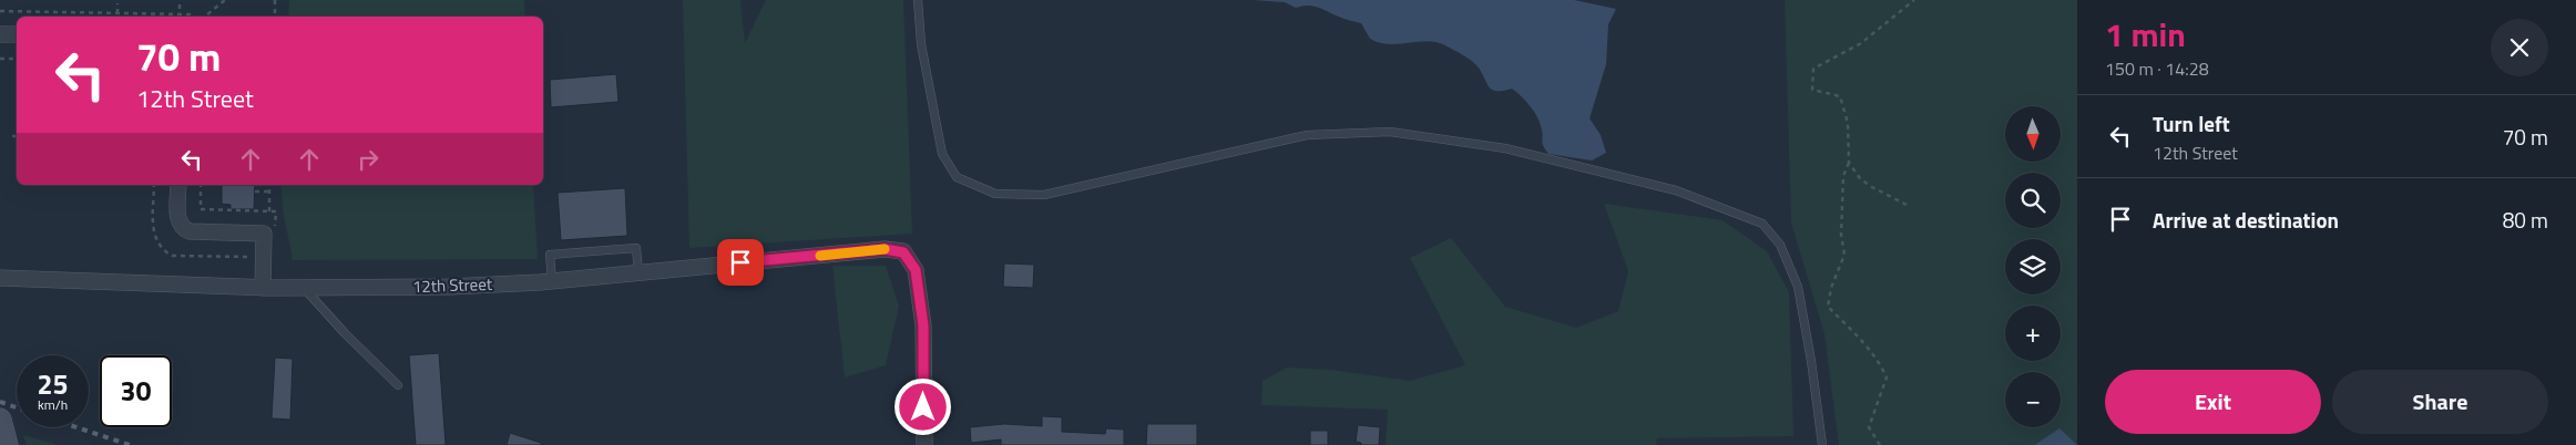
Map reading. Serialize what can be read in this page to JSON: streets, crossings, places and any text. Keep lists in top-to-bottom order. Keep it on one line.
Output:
{"streets":{"street":["12th Street"]},"north":"bottom","page":{"heading":["1 min","150 m · 14:28"],"turn":["70 m","12th Street"],"list":[{"name":"Turn left","note":"12th Street","value":"70 m"},{"name":"Arrive at destination","value":"80 m"}],"map_buttons":["+","−"],"speed":"25 km/h","limit":"30","buttons":["Exit","Share"]}}
